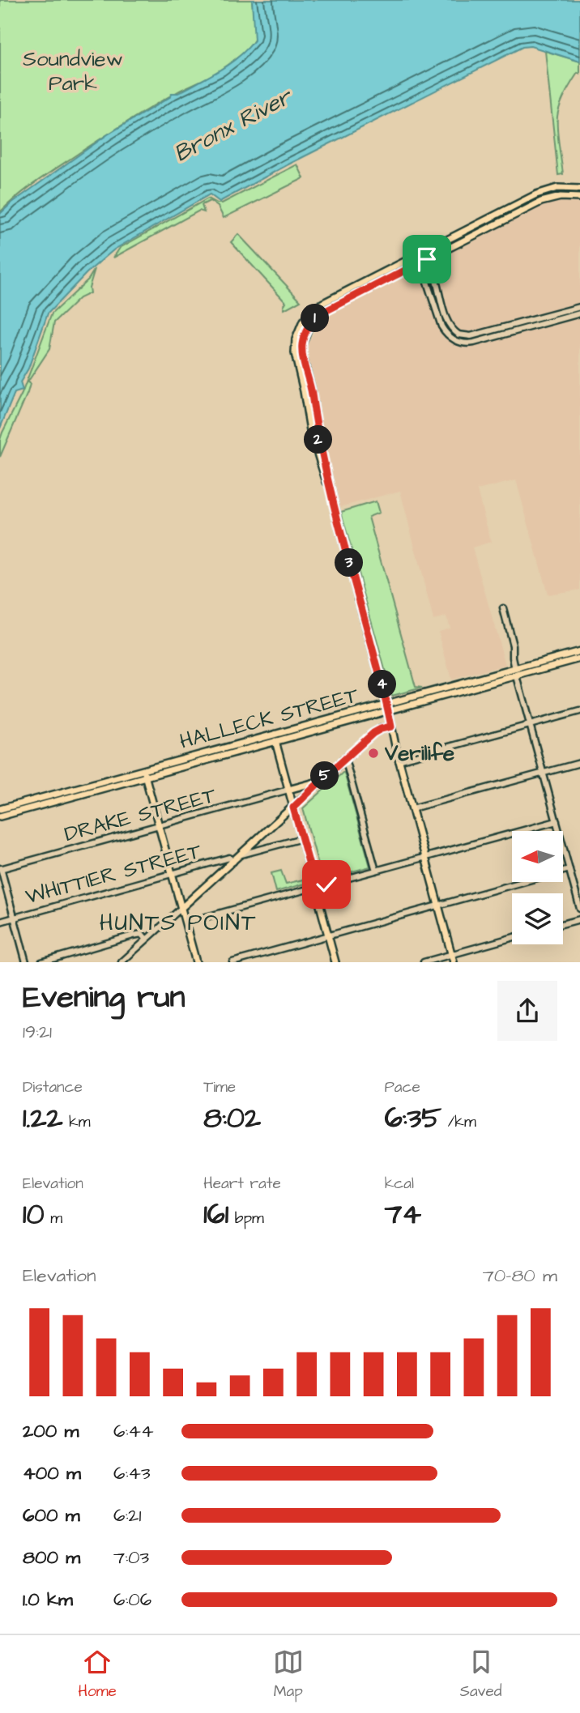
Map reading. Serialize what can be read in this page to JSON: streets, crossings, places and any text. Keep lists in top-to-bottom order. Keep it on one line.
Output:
{"streets":{"main road":["HALLECK STREET"],"street":["DRAKE STREET","WHITTIER STREET"]},"districts":["HUNTS POINT"],"water":["Bronx River"],"parks":["Soundview Park"],"places":["Verilife"],"north":"left","page":{"pins":["1","2","3","4","5"],"heading":["Evening run","19:21"],"stats":[["Distance","1.22 km"],["Time","8:02"],["Pace","6:35 /km"],["Elevation","10 m"],["Heart rate","161 bpm"],["kcal","74"]],"chart":["Elevation","70–80 m"],"list":[{"name":"200 m","note":"6:44"},{"name":"400 m","note":"6:43"},{"name":"600 m","note":"6:21"},{"name":"800 m","note":"7:03"},{"name":"1.0 km","note":"6:06"}],"tabs":["Home","Map","Saved"]}}
